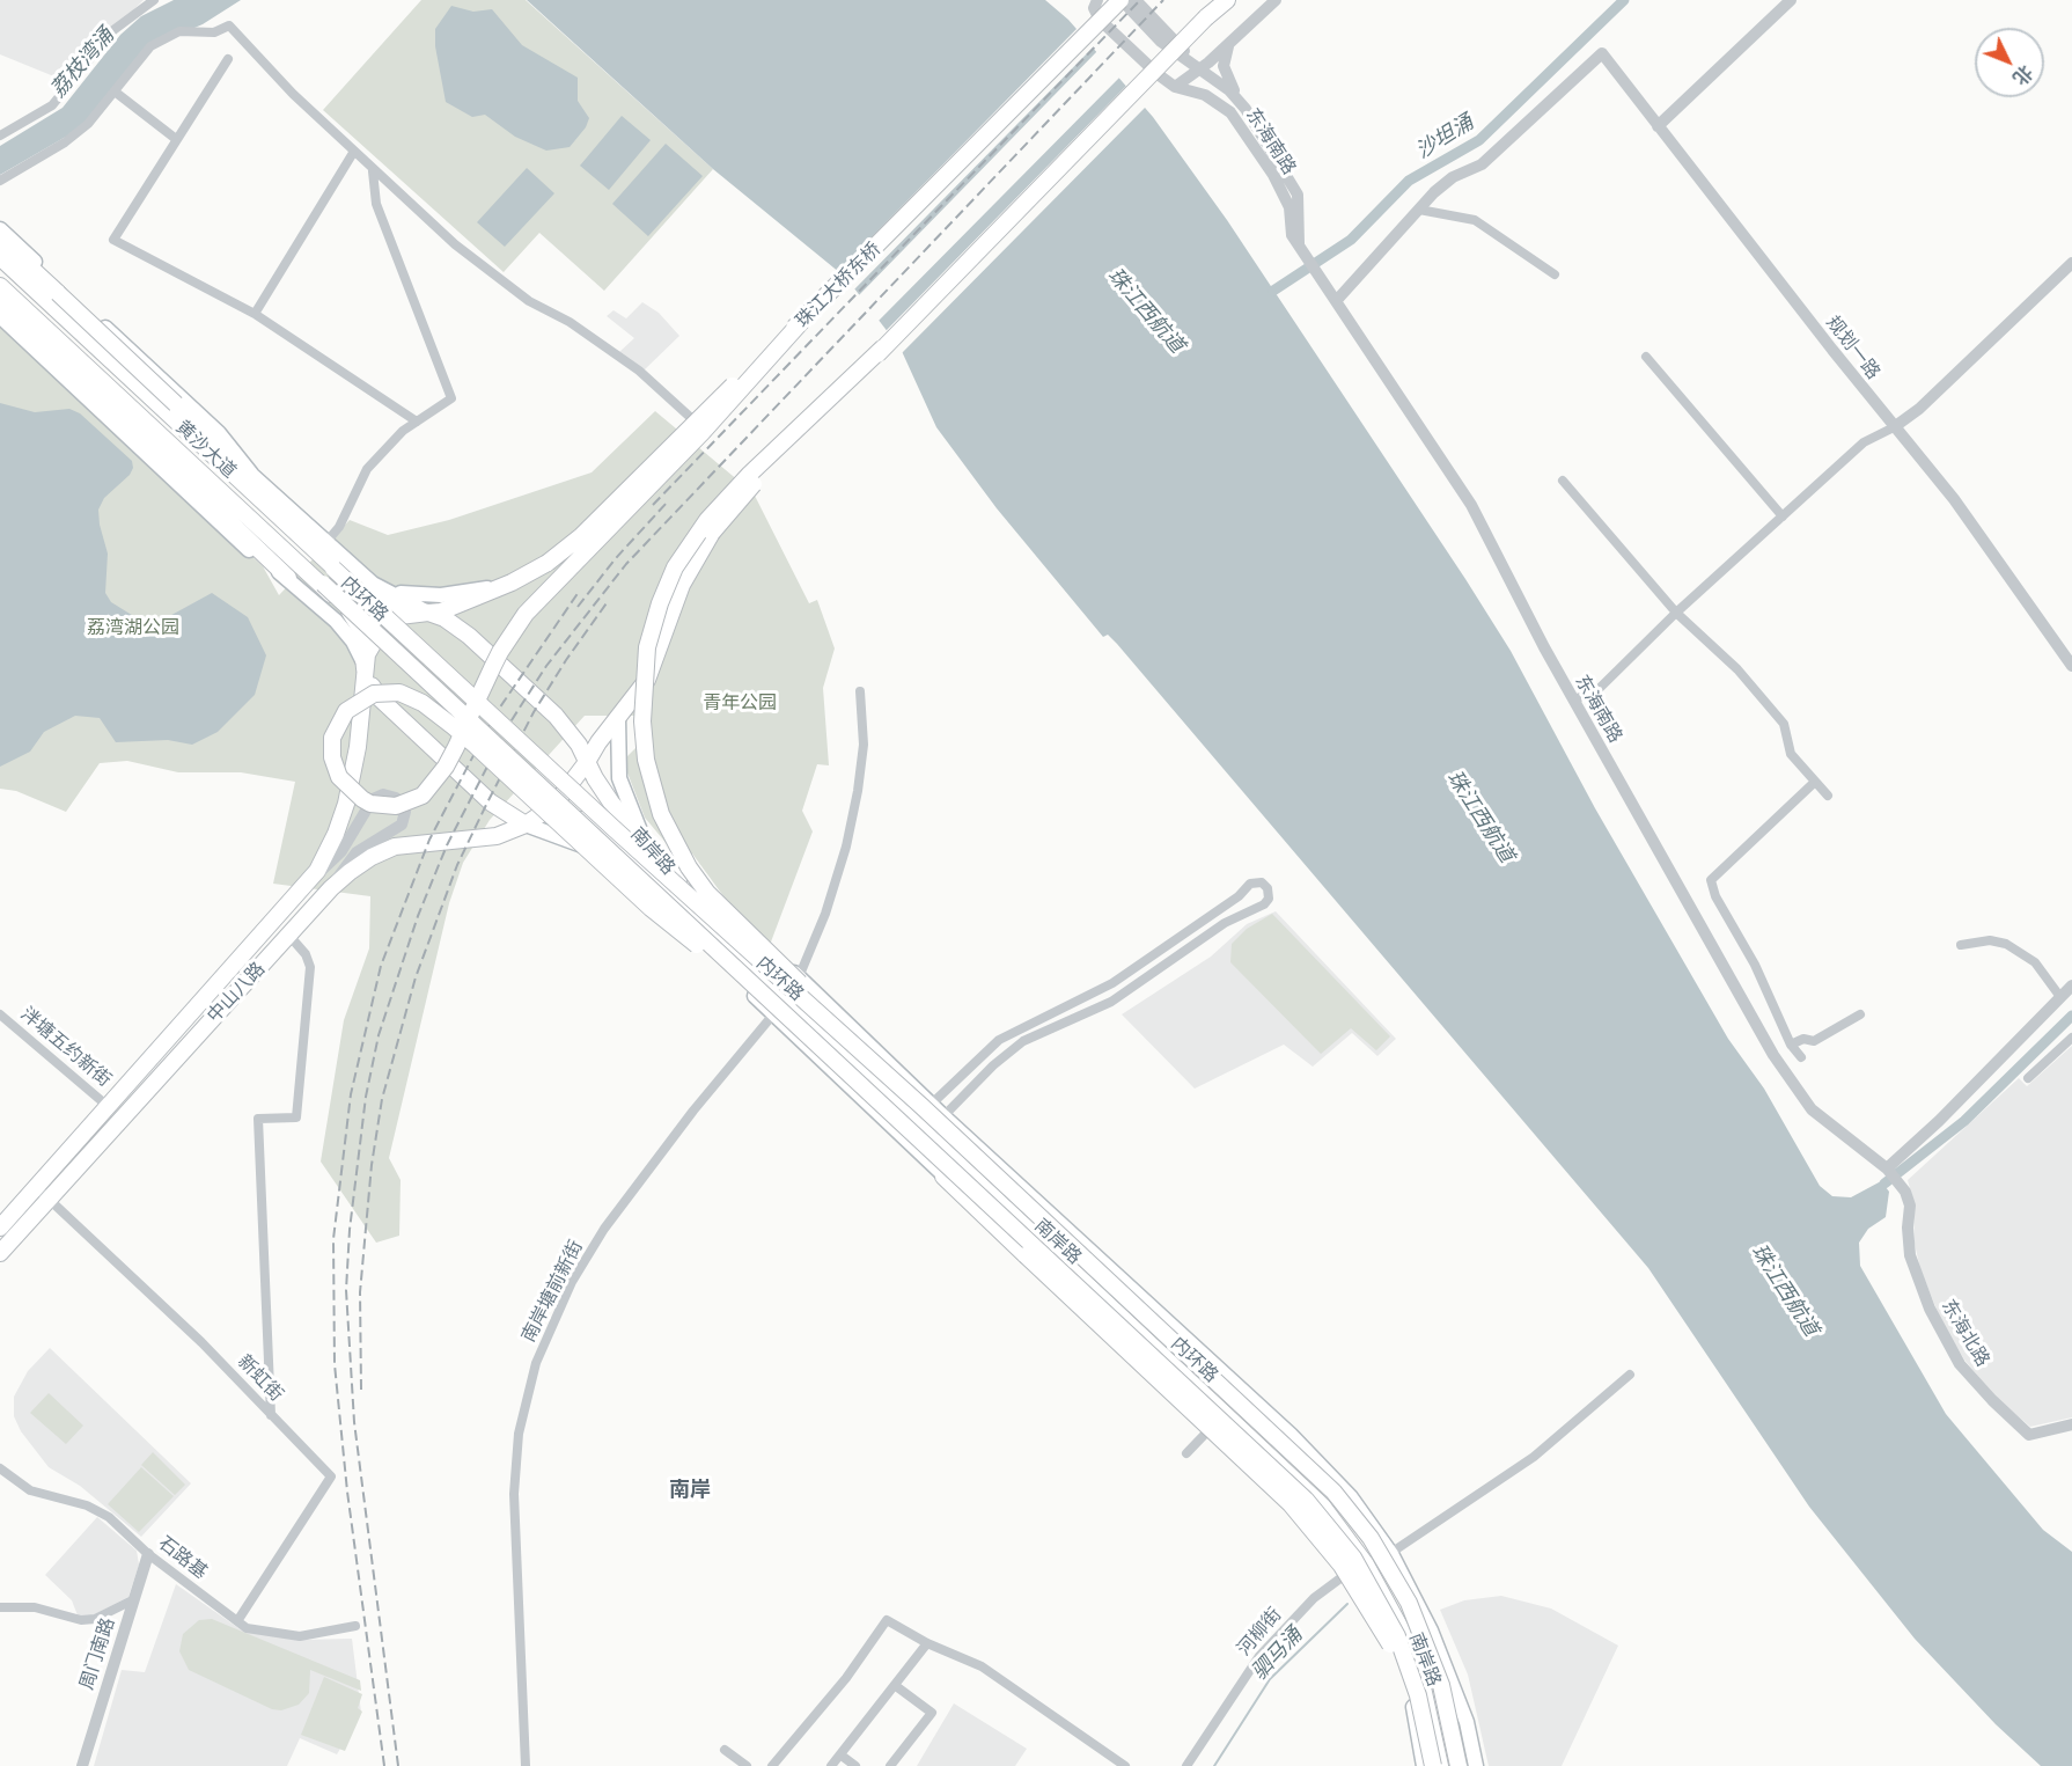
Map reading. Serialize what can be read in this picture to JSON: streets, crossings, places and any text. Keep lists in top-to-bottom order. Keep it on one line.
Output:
{"streets":{"main road":["珠江大桥东桥","黄沙大道","内环路","南岸路","中山八路"],"street":["东海南路","规划一路","泮塘五约新街","南岸塘前新街","东海北路","新虹街","石路基","河柳街","周门南路"]},"crossings":[["东海南路","珠江大桥东桥"],["东海南路","东海北路"],["珠江大桥东桥","黄沙大道"],["珠江大桥东桥","南岸路"],["珠江大桥东桥","中山八路"],["黄沙大道","内环路"],["黄沙大道","南岸路"],["黄沙大道","中山八路"],["内环路","南岸路"],["南岸路","中山八路"],["南岸路","河柳街"],["中山八路","泮塘五约新街"],["中山八路","新虹街"],["新虹街","石路基"],["石路基","周门南路"]],"districts":["南岸"],"water":["荔枝湾涌","沙坦涌","珠江西航道","驷马涌"],"parks":["荔湾湖公园","青年公园"],"north":"bottom right"}
